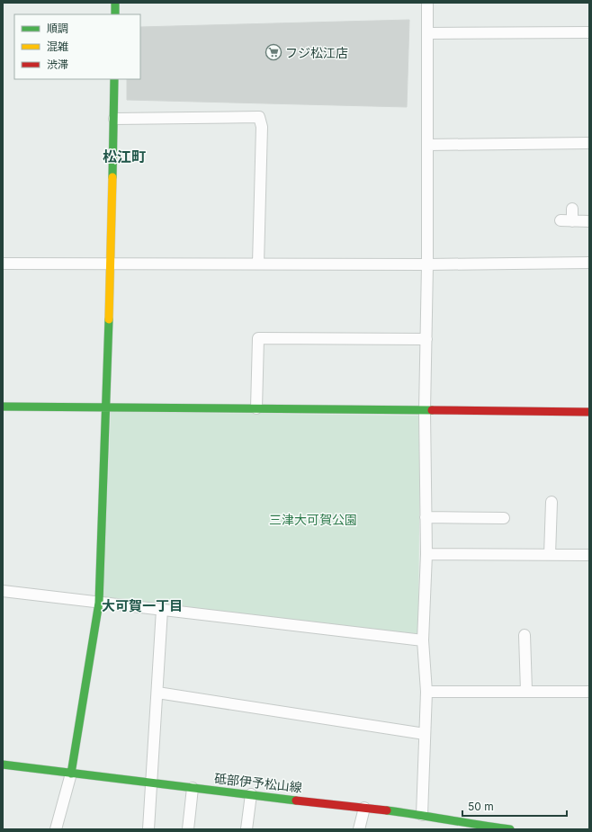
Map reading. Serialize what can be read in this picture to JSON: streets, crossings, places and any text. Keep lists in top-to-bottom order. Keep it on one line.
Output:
{"streets":{"street":["砥部伊予松山線"]},"districts":["松江町","大可賀一丁目"],"parks":["三津大可賀公園"],"places":{"supermarket":["フジ松江店"]},"legend":["順調","混雑","渋滞"],"scale_bar":"50 m"}
